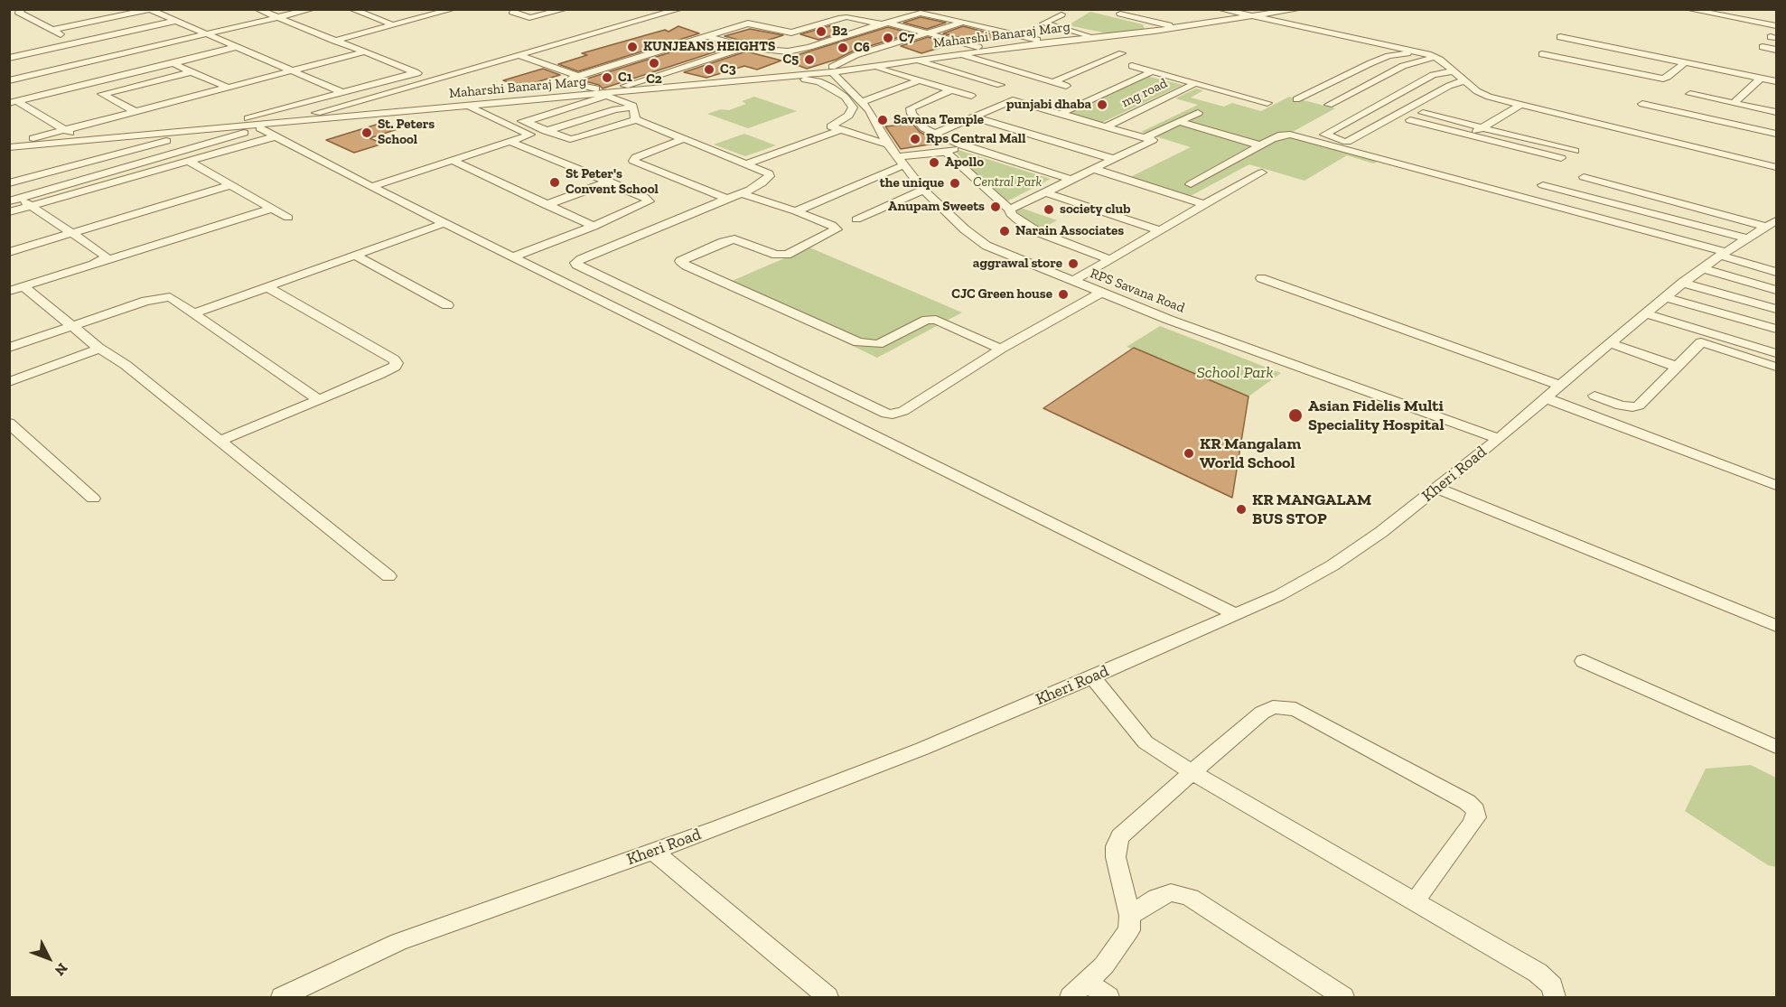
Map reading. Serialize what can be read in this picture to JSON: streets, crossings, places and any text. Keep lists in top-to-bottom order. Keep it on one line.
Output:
{"streets":{"street":["Maharshi Banaraj Marg","mg road","RPS Savana Road","Kheri Road"]},"crossings":[["Maharshi Banaraj Marg","RPS Savana Road"],["RPS Savana Road","Kheri Road"]],"parks":["Central Park","School Park"],"places":["B2","C7","KUNJEANS HEIGHTS","C6","C5","C2","C3","C1","punjabi dhaba","Savana Temple","St. Peters School","Rps Central Mall","Apollo","St Peter's Convent School","the unique","Anupam Sweets","society club","Narain Associates","aggrawal store","CJC Green house","Asian Fidelis Multi Speciality Hospital","KR Mangalam World School","KR MANGALAM BUS STOP"],"north":"bottom right"}
